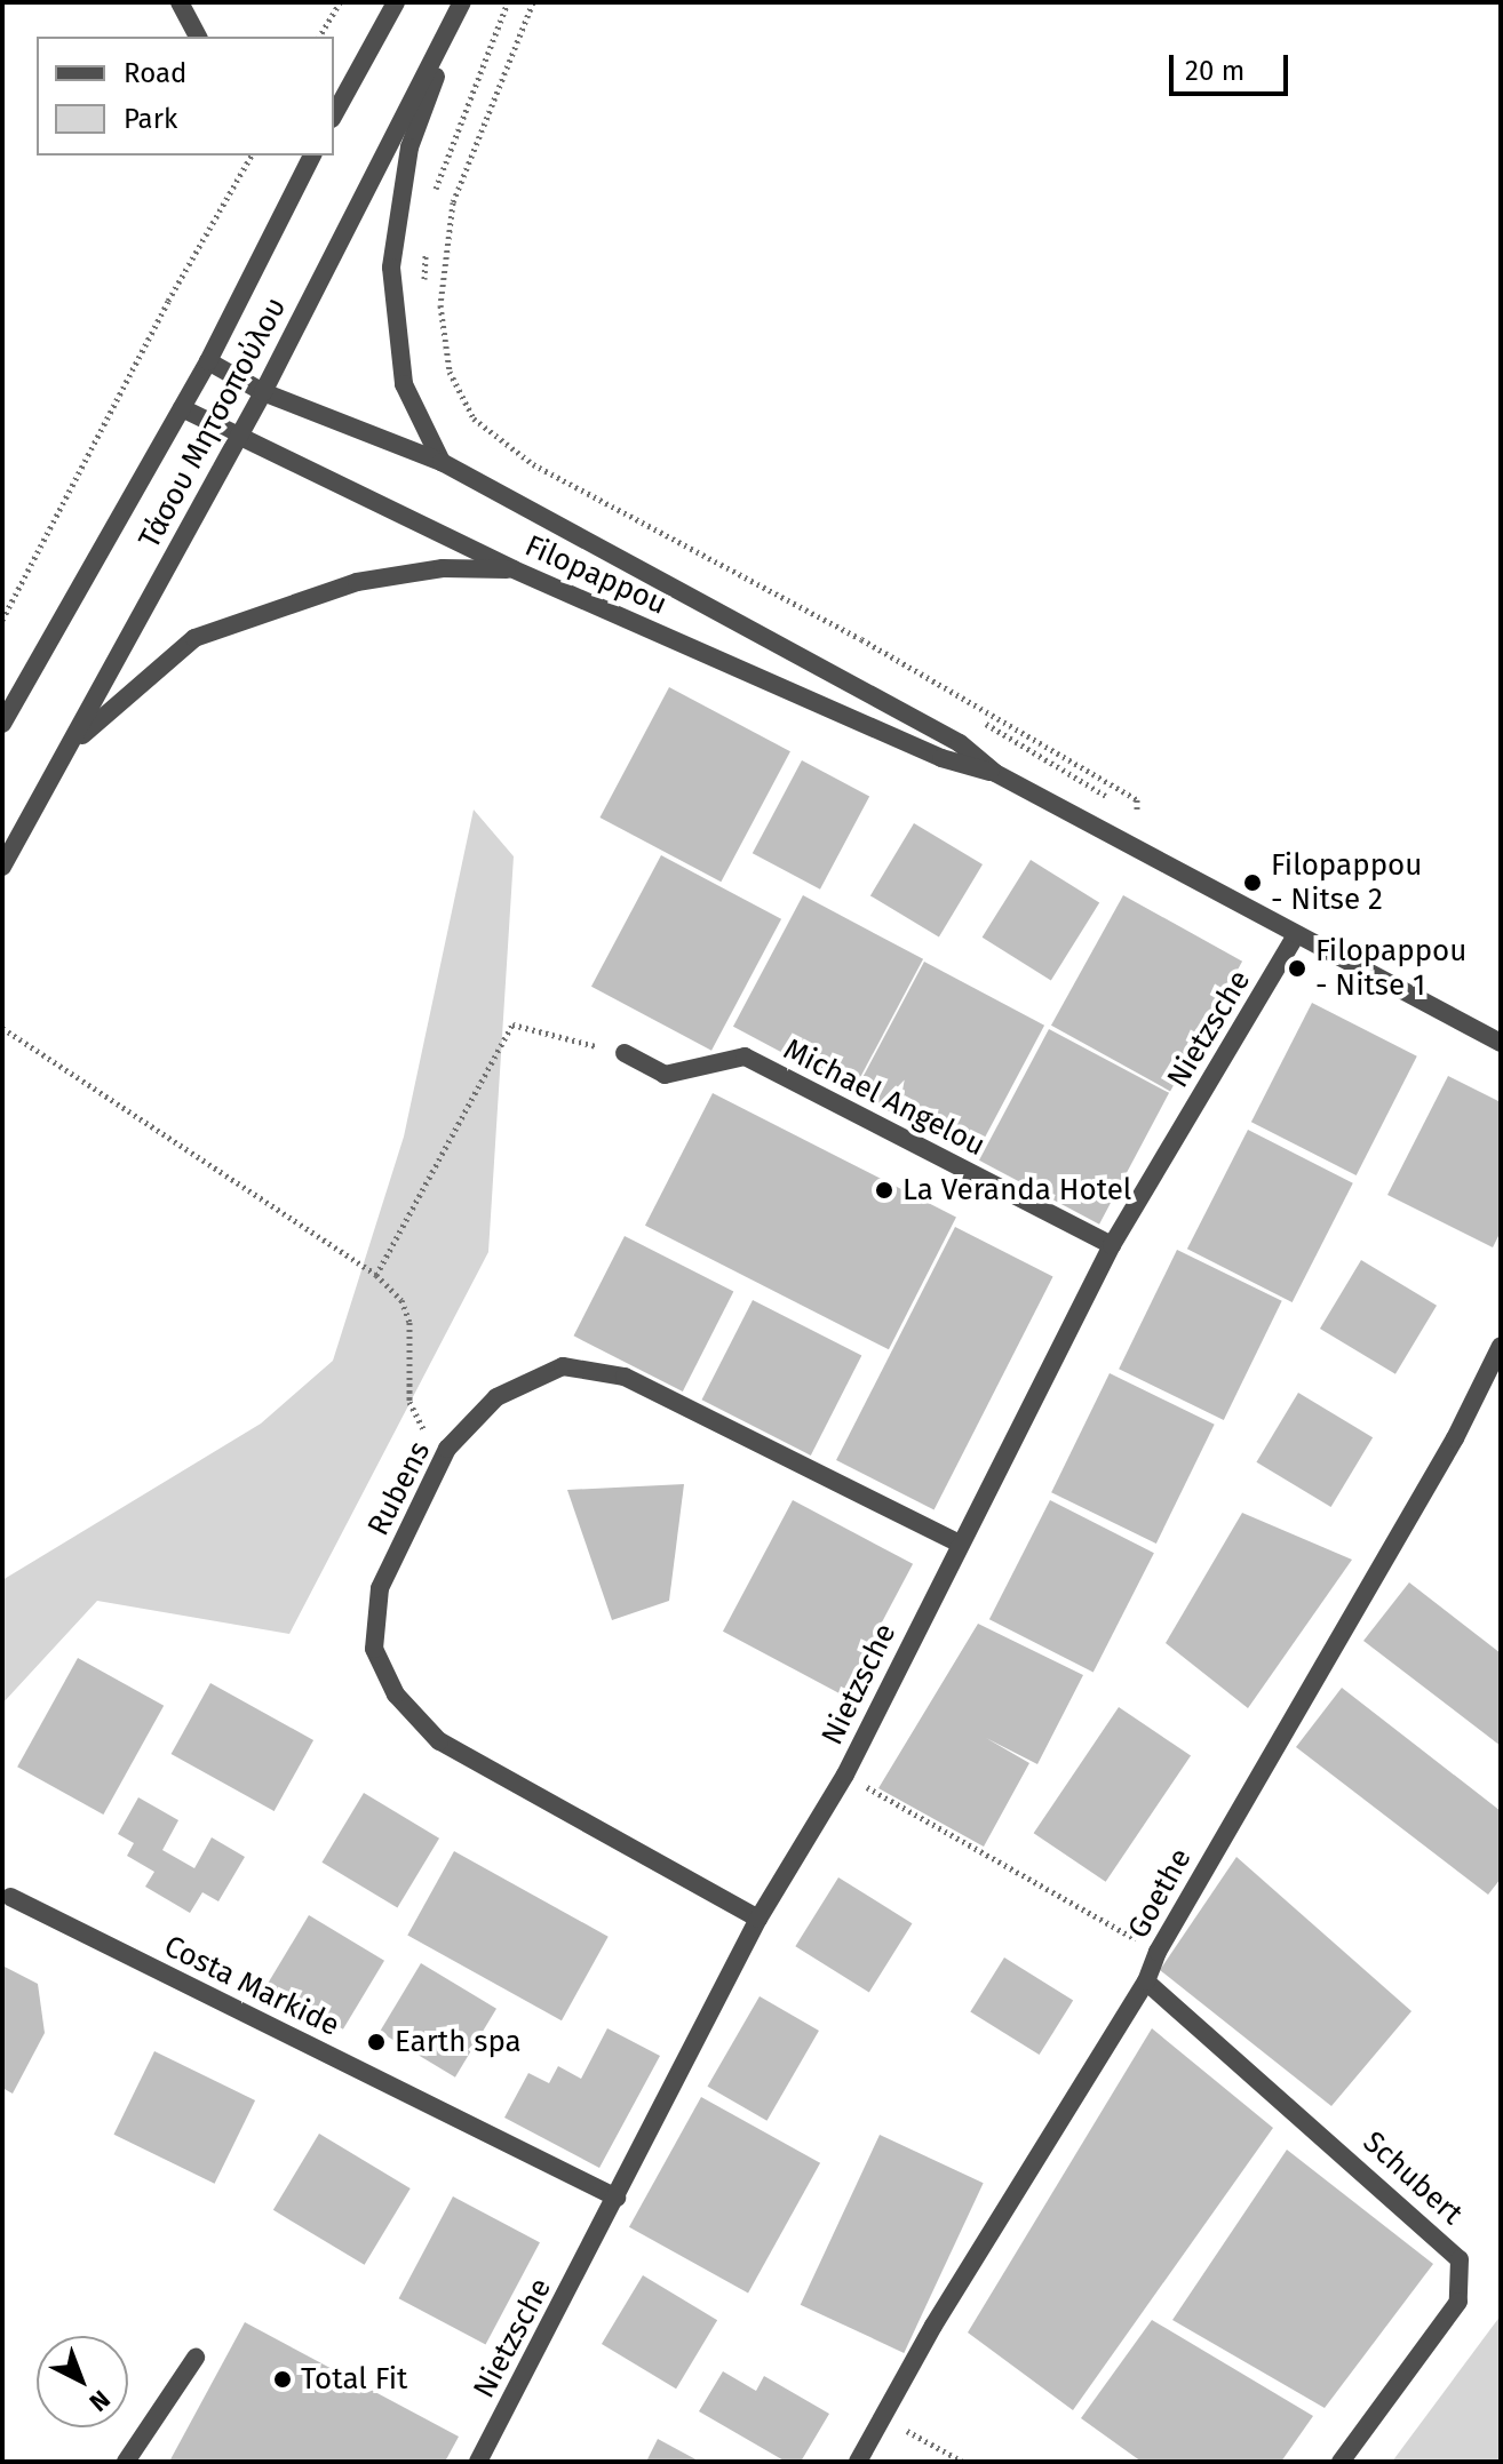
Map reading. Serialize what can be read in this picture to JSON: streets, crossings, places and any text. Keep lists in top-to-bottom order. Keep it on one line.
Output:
{"streets":{"street":["Τάσου Μητσοπούλου","Filopappou","Nietzsche","Michael Angelou","Rubens","Goethe","Costa Markide","Schubert"]},"crossings":[["Τάσου Μητσοπούλου","Filopappou"],["Filopappou","Nietzsche"],["Nietzsche","Michael Angelou"],["Nietzsche","Rubens"],["Nietzsche","Costa Markide"],["Goethe","Schubert"]],"places":["Filopappou - Nitse 2","Filopappou - Nitse 1","La Veranda Hotel","Earth spa","Total Fit"],"legend":["Road","Park"],"scale_bar":"20 m","north":"bottom right"}
